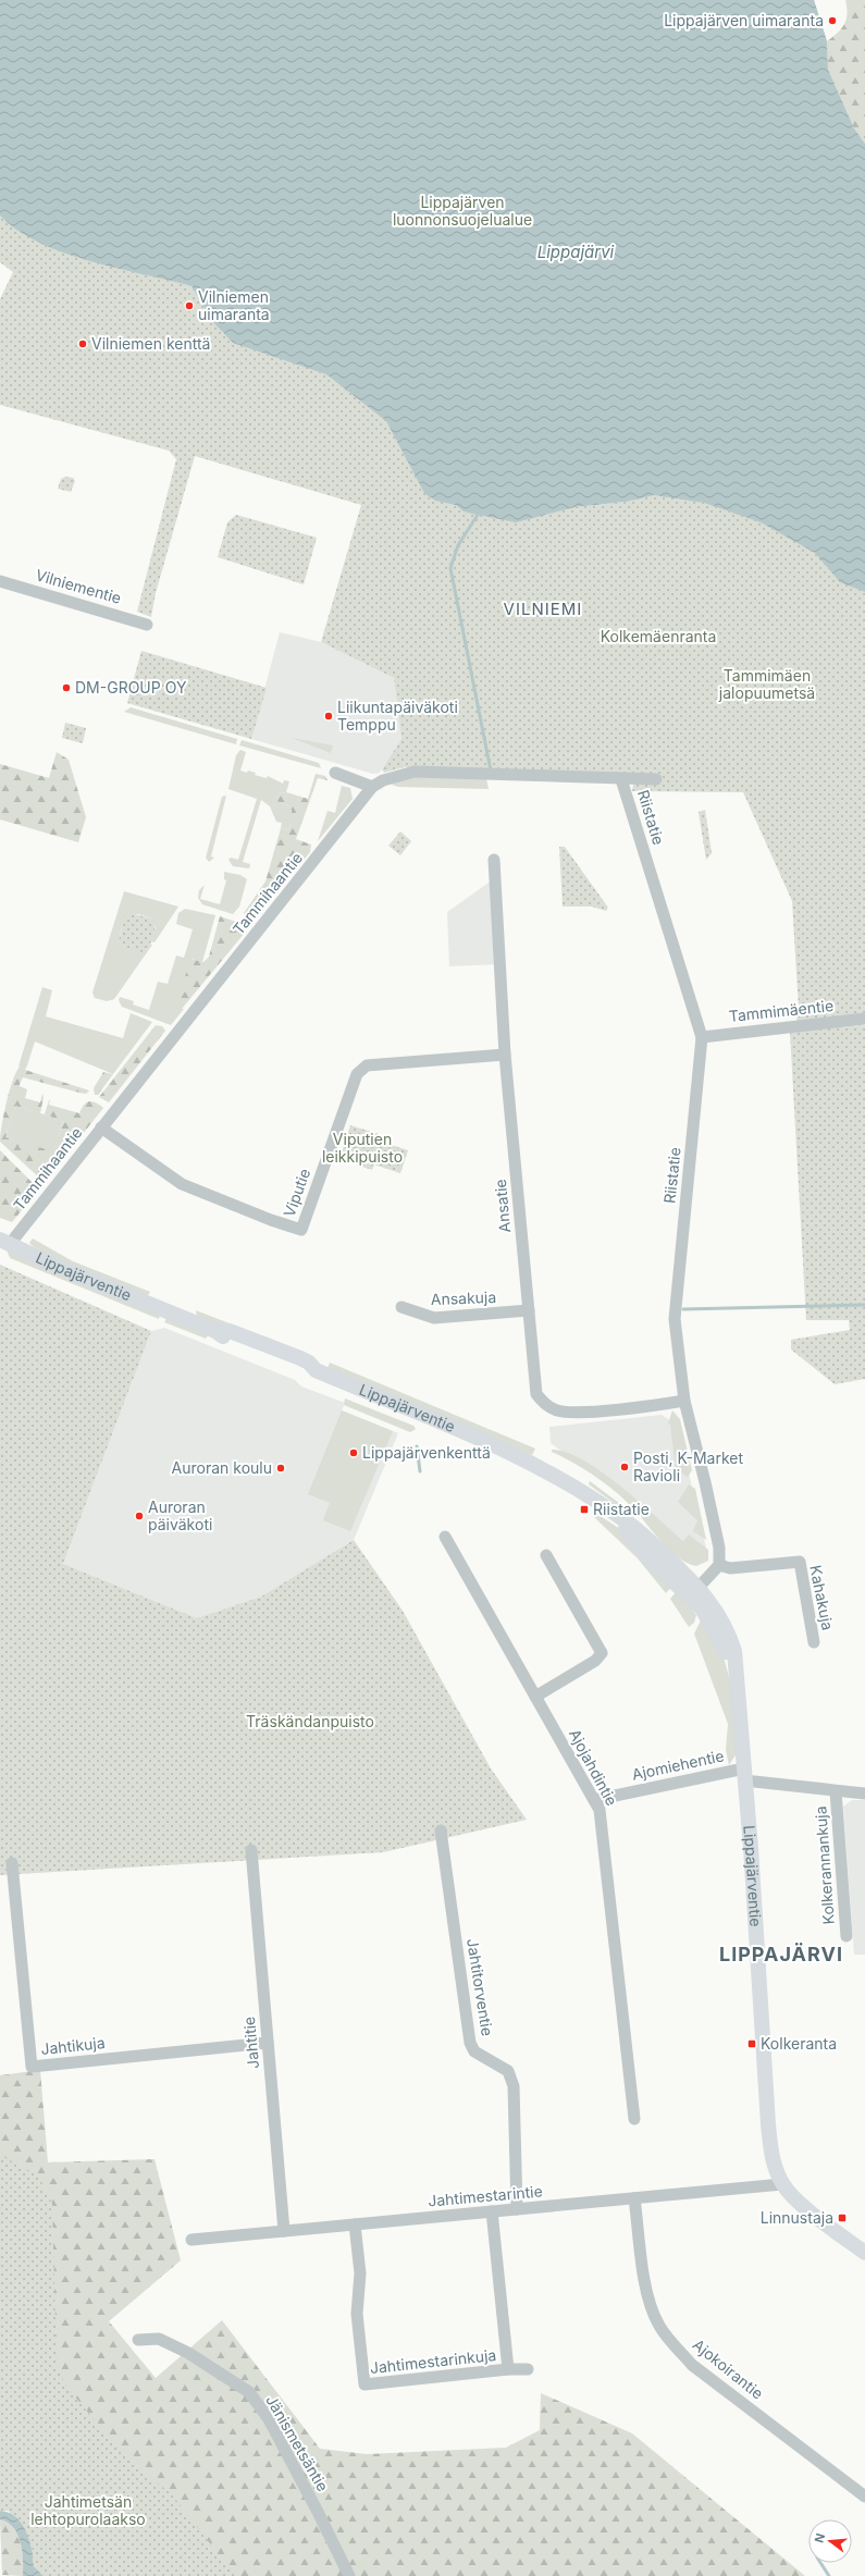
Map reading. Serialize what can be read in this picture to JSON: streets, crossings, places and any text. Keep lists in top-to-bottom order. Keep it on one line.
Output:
{"streets":{"main road":["Lippajärventie"],"street":["Vilniementie","Riistatie","Tammihaantie","Tammimäentie","Viputie","Ansatie","Ansakuja","Kahakuja","Ajomiehentie","Ajojahdintie","Kolkerannankuja","Jahtitorventie","Jahtitie","Jahtikuja","Jahtimestarintie","Jahtimestarinkuja","Ajokoirantie","Jänismetsäntie"]},"crossings":[["Riistatie","Tammihaantie"],["Riistatie","Tammimäentie"],["Riistatie","Ansatie"],["Riistatie","Kahakuja"],["Tammihaantie","Viputie"],["Tammihaantie","Lippajärventie"],["Viputie","Ansatie"],["Ansatie","Ansakuja"],["Lippajärventie","Ajomiehentie"],["Lippajärventie","Jahtimestarintie"],["Ajomiehentie","Ajojahdintie"],["Ajomiehentie","Kolkerannankuja"],["Jahtitorventie","Jahtimestarintie"],["Jahtitie","Jahtikuja"],["Jahtitie","Jahtimestarintie"],["Jahtimestarintie","Jahtimestarinkuja"],["Jahtimestarintie","Ajokoirantie"]],"districts":["VILNIEMI","LIPPAJÄRVI"],"water":["Lippajärvi"],"parks":["Lippajärven luonnonsuojelualue","Kolkemäenranta","Tammimäen jalopuumetsä","Viputien leikkipuisto","Träskändanpuisto","Jahtimetsän lehtopurolaakso"],"places":{"other":["Lippajärven uimaranta","Vilniemen uimaranta","Vilniemen kenttä","DM-GROUP OY","Liikuntapäiväkoti Temppu","Lippajärvenkenttä","Posti, K-Market Ravioli","Auroran koulu","Auroran päiväkoti"],"transit":["Riistatie","Kolkeranta","Linnustaja"]},"north":"left"}
